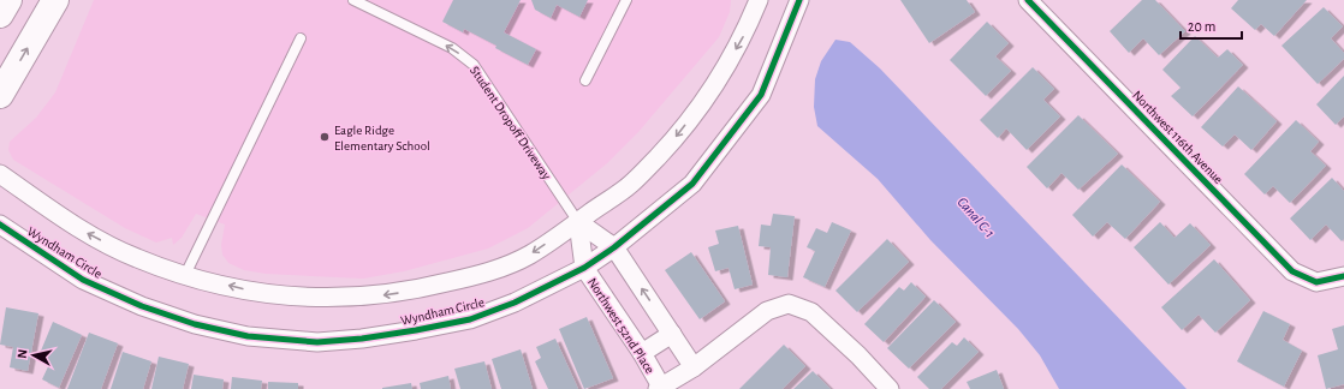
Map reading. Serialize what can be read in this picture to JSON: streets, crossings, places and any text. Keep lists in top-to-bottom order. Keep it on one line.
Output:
{"streets":{"street":["Northwest 116th Avenue","Wyndham Circle","Northwest 52nd Place"],"lane":["Student Dropoff Driveway"]},"crossings":[["Student Dropoff Driveway","Wyndham Circle"],["Student Dropoff Driveway","Northwest 52nd Place"],["Wyndham Circle","Northwest 52nd Place"]],"one_way":["Student Dropoff Driveway","Wyndham Circle"],"water":["Canal C-1"],"places":["Eagle Ridge Elementary School"],"scale_bar":"20 m","north":"left"}
